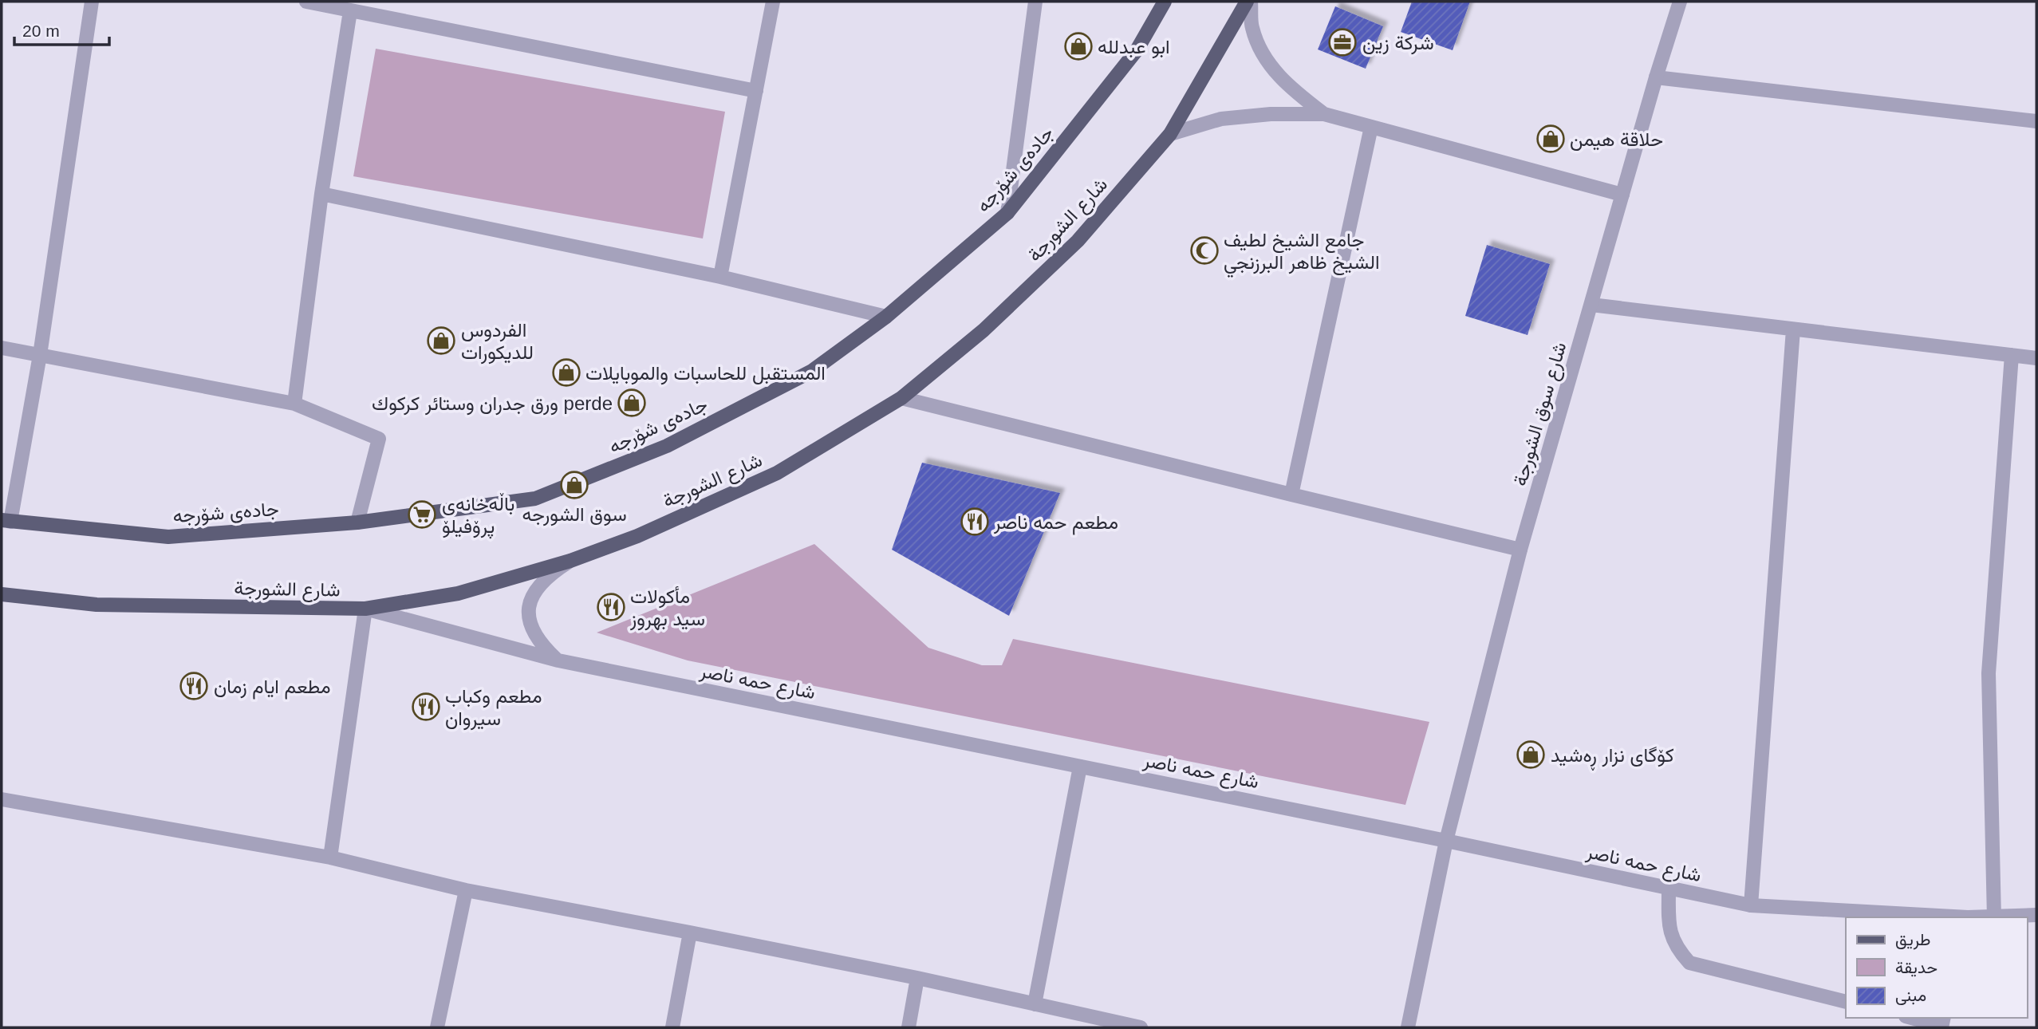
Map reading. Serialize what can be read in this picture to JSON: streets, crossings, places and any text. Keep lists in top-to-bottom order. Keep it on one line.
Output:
{"streets":{"main road":["جادەی شۆرجە","شارع الشورجة"],"street":["شارع سوق الشورجة","شارع حمه ناصر"]},"crossings":[["شارع الشورجة","شارع حمه ناصر"],["شارع سوق الشورجة","شارع حمه ناصر"]],"places":{"office":["شركة زين"],"shop":["ابو عبدلله","حلاقة هيمن","الفردوس للديكورات","المستقبل للحاسبات والموبايلات","ورق جدران وستائر كركوك perde","سوق الشورجه","کۆگای نزار ڕەشید"],"mosque":["جامع الشيخ لطيف الشيخ ظاهر البرزنجي"],"supermarket":["باڵەخانەی پرۆفیلۆ"],"restaurant":["مطعم حمه ناصر","مأكولات سيد بهروز","مطعم ايام زمان","مطعم وكباب سيروان"]},"legend":["طريق","حديقة","مبنى"],"scale_bar":"20 m"}
